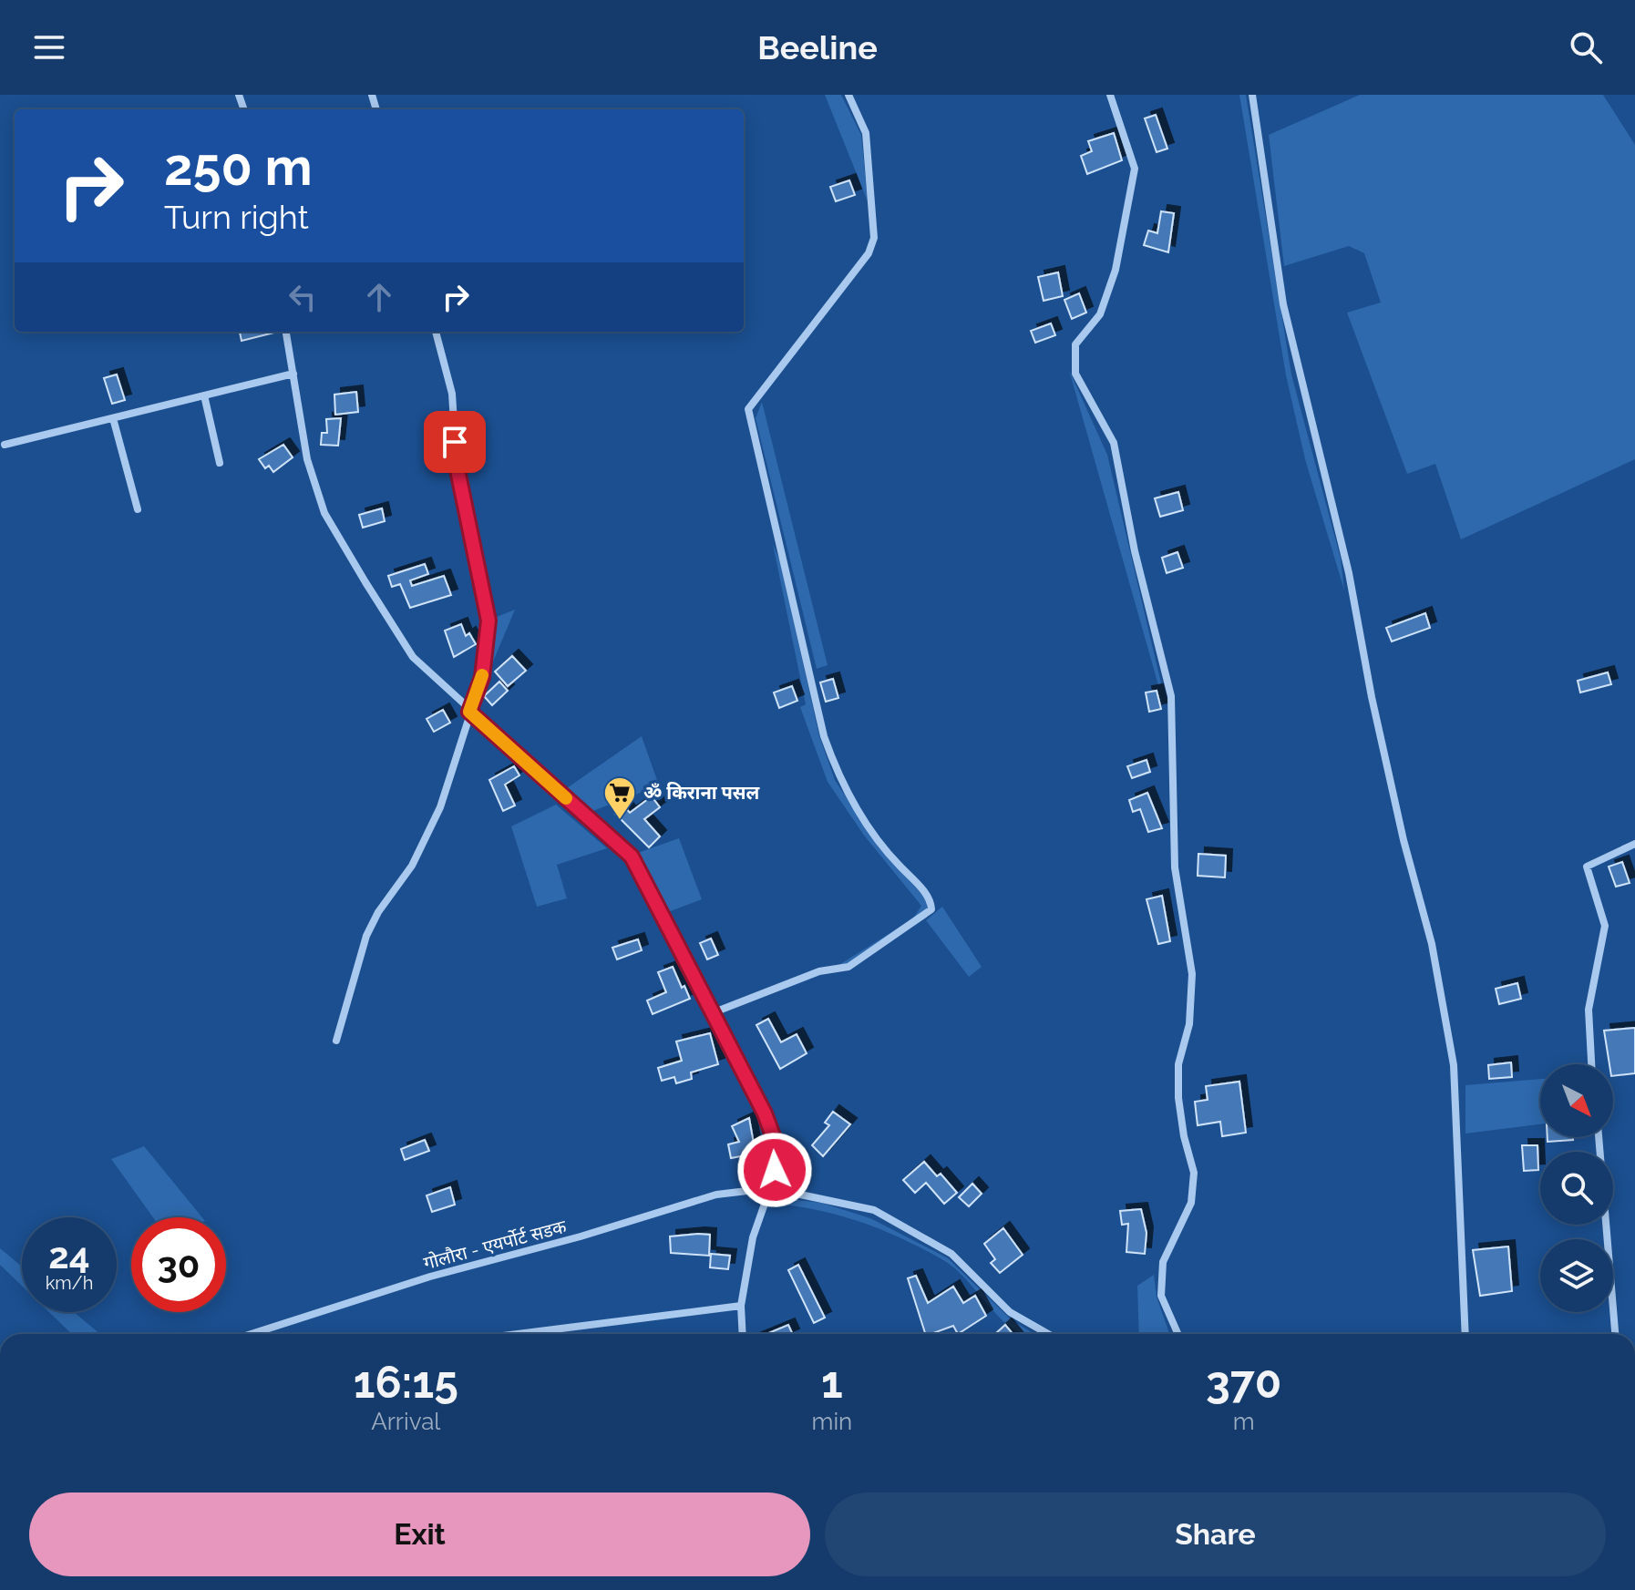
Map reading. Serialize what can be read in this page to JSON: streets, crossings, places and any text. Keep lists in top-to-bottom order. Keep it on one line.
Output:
{"streets":{"street":["गोलौरा - एयर्पोर्ट सडक"]},"places":{"supermarket":["ॐ किराना पसल"]},"north":"bottom right","page":{"header":"Beeline","turn":["250 m","Turn right"],"speed":"24 km/h","limit":"30","eta":["16:15","Arrival","1","min","370","m"],"buttons":["Exit","Share"]}}
